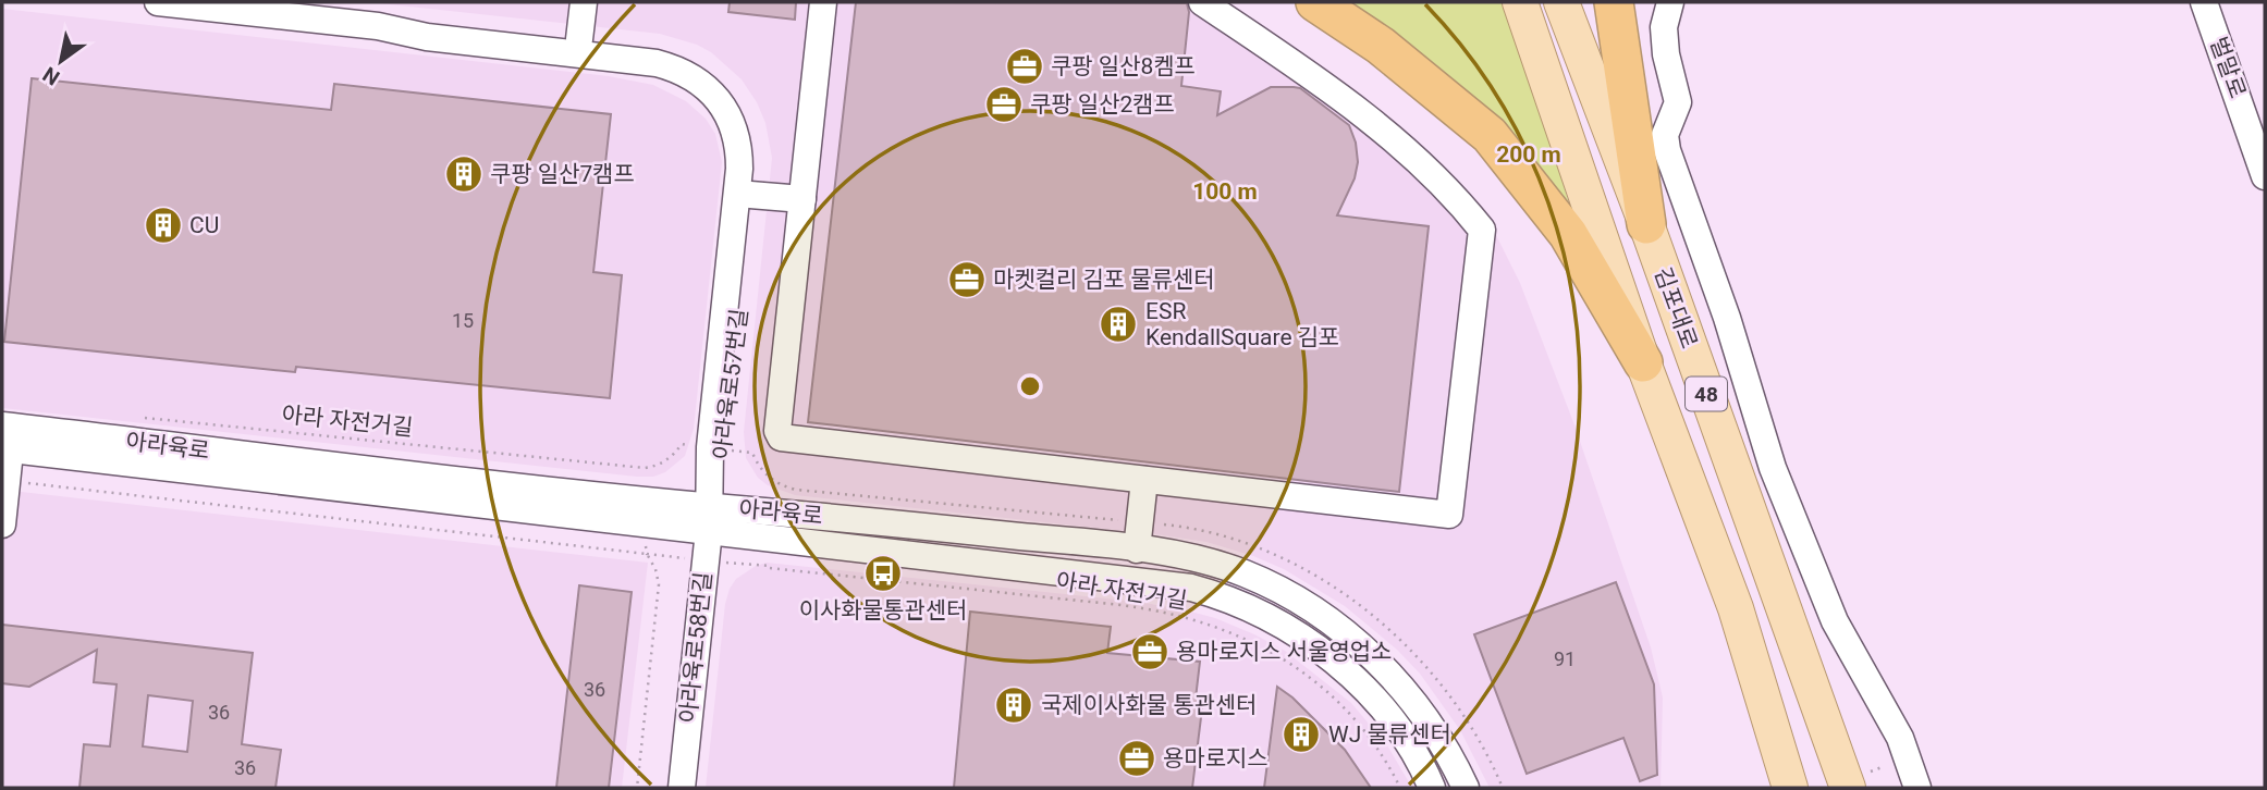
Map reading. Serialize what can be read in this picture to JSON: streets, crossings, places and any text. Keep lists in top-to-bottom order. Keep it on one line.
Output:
{"streets":{"main road":["김포대로","48"],"street":["벌말로","아라육로57번길","아라육로","아라육로58번길"],"path":["아라 자전거길"]},"crossings":[["아라육로57번길","아라육로"],["아라육로57번길","아라육로58번길"],["아라육로","아라육로58번길"]],"places":{"office":["쿠팡 일산8켐프","쿠팡 일산2캠프","마켓컬리 김포 물류센터","용마로지스 서울영업소","용마로지스"],"building":["쿠팡 일산7캠프","CU","ESR KendallSquare 김포","국제이사화물 통관센터","WJ 물류센터"],"bus stop":["이사화물통관센터"]},"house_numbers":["15","91","36","36","36"],"north":"bottom left","rings":["200 m","100 m"]}
